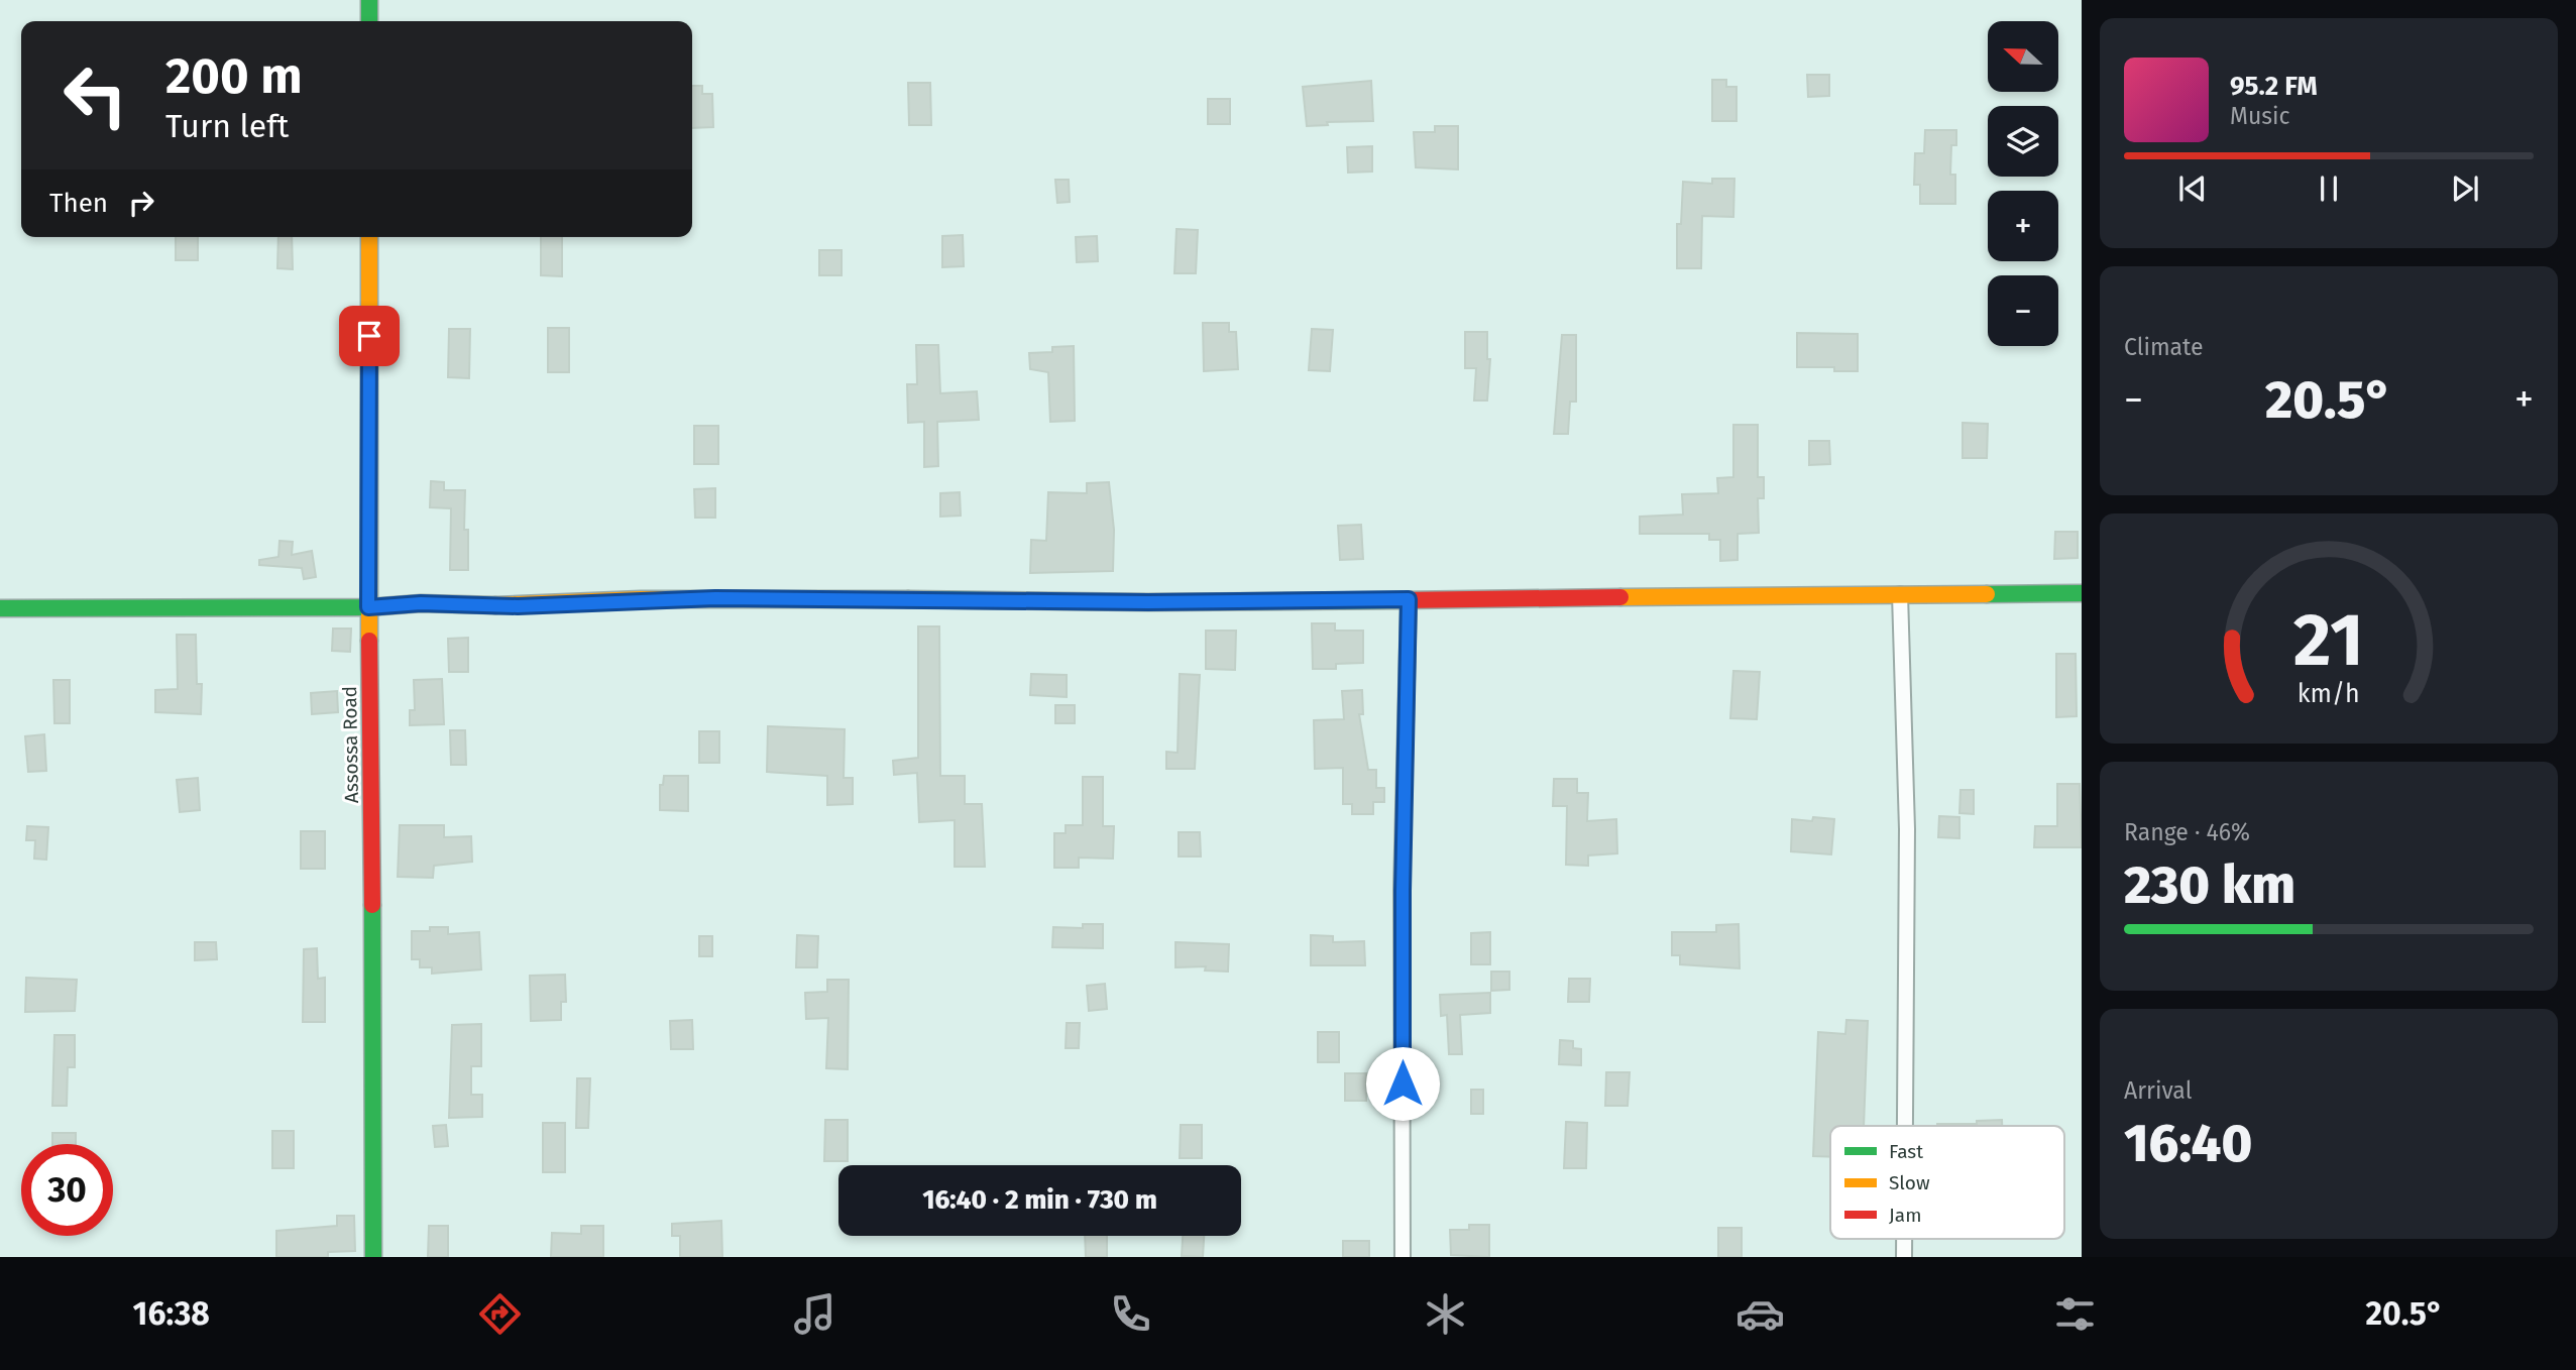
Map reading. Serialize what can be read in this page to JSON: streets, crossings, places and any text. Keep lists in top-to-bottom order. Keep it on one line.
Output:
{"streets":{"street":["Assossa Road"]},"legend":["Fast","Slow","Jam"],"north":"left","page":{"map_buttons":["+","−"],"turn":["200 m","Turn left"],"song":["95.2 FM","Music"],"then":"Then","tile":["Climate",["Range · 46%","230 km"],["Arrival","16:40"]],"heat":["−","20.5°","+"],"limit":"30","trip":"16:40 · 2 min · 730 m","tabs":["16:38","20.5°"],"gauge":["21","km/h"]}}
